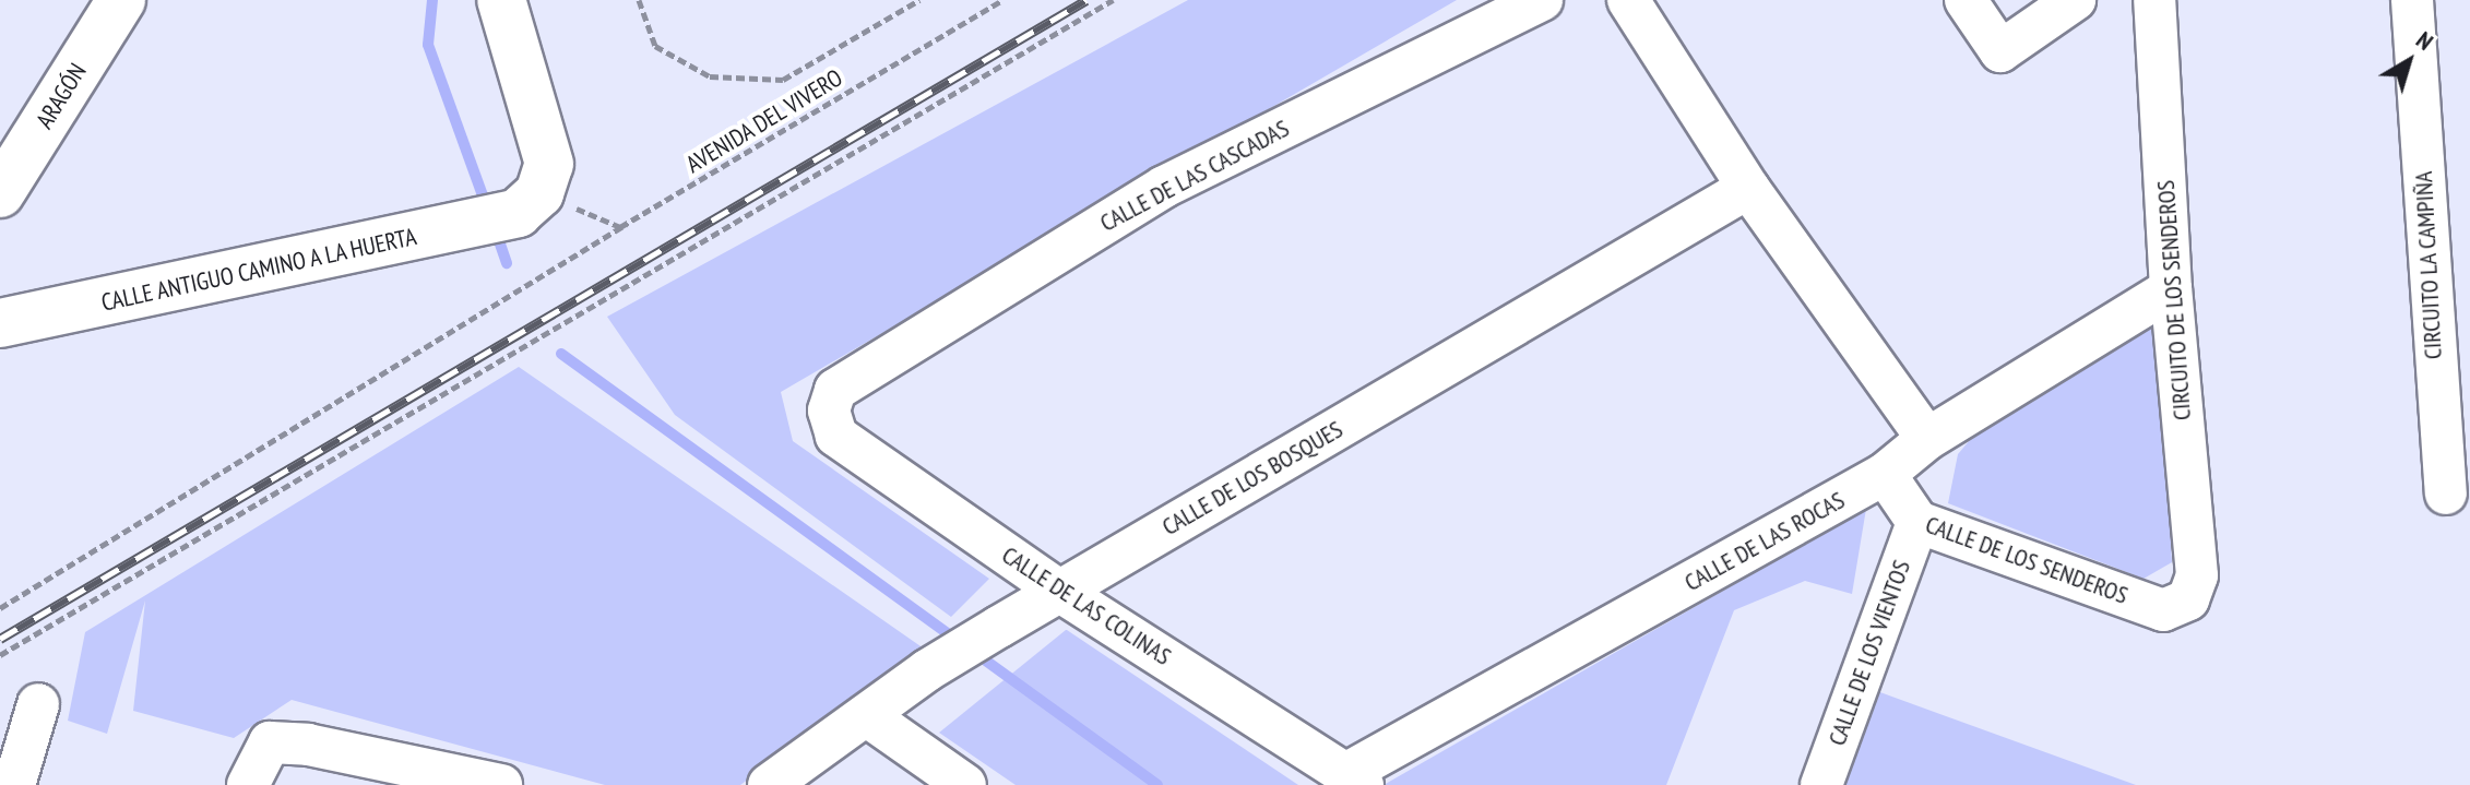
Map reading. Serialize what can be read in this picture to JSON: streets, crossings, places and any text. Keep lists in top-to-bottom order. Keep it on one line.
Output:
{"streets":{"street":["ARAGÓN","CALLE DE LAS CASCADAS","CIRCUITO LA CAMPIÑA","CALLE ANTIGUO CAMINO A LA HUERTA","CIRCUITO DE LOS SENDEROS","CALLE DE LOS BOSQUES","CALLE DE LAS ROCAS","CALLE DE LOS SENDEROS","CALLE DE LAS COLINAS","CALLE DE LOS VIENTOS"],"path":["AVENIDA DEL VIVERO"]},"crossings":[["CALLE DE LAS CASCADAS","CALLE DE LAS COLINAS"],["CIRCUITO DE LOS SENDEROS","CALLE DE LAS ROCAS"],["CIRCUITO DE LOS SENDEROS","CALLE DE LOS SENDEROS"],["CALLE DE LOS BOSQUES","CALLE DE LAS COLINAS"],["CALLE DE LAS ROCAS","CALLE DE LOS SENDEROS"],["CALLE DE LAS ROCAS","CALLE DE LAS COLINAS"],["CALLE DE LOS SENDEROS","CALLE DE LOS VIENTOS"]],"north":"top right"}
